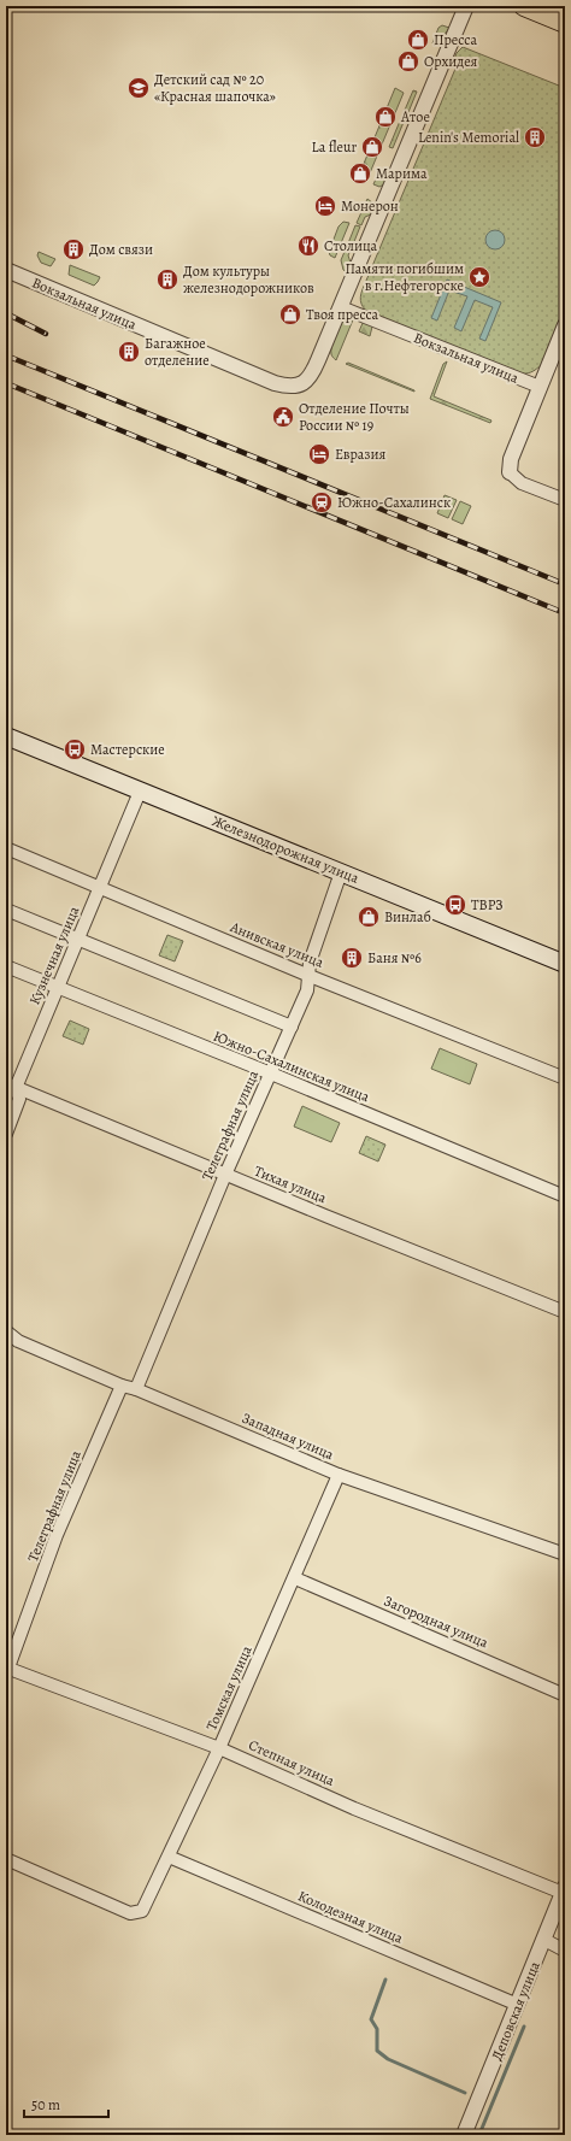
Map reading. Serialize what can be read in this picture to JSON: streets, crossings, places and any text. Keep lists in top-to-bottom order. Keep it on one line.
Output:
{"streets":{"main road":["Железнодорожная улица"],"street":["Вокзальная улица","Анивская улица","Кузнечная улица","Южно-Сахалинская улица","Телеграфная улица","Тихая улица","Западная улица","Загородная улица","Томская улица","Степная улица","Колодезная улица","Деповская улица"]},"crossings":[["Железнодорожная улица","Кузнечная улица"],["Железнодорожная улица","Телеграфная улица"],["Анивская улица","Кузнечная улица"],["Анивская улица","Телеграфная улица"],["Кузнечная улица","Южно-Сахалинская улица"],["Кузнечная улица","Тихая улица"],["Южно-Сахалинская улица","Телеграфная улица"],["Телеграфная улица","Тихая улица"],["Телеграфная улица","Западная улица"],["Телеграфная улица","Степная улица"],["Западная улица","Томская улица"],["Загородная улица","Томская улица"],["Томская улица","Степная улица"],["Томская улица","Колодезная улица"],["Степная улица","Деповская улица"],["Колодезная улица","Деповская улица"]],"places":{"shop":["Пресса","Орхидея","Атое","La fleur","Марима","Твоя пресса","Винлаб"],"school or university":["Детский сад № 20 «Красная шапочка»"],"building":["Lenin's Memorial","Дом связи","Дом культуры железнодорожников","Багажное отделение","Баня №6"],"hotel":["Монерон","Евразия"],"restaurant":["Столица"],"place":["Памяти погибшим в г.Нефтегорске"],"public building":["Отделение Почты России № 19"],"station":["Южно-Сахалинск"],"bus stop":["Мастерские","ТВРЗ"]},"scale_bar":"50 m"}
